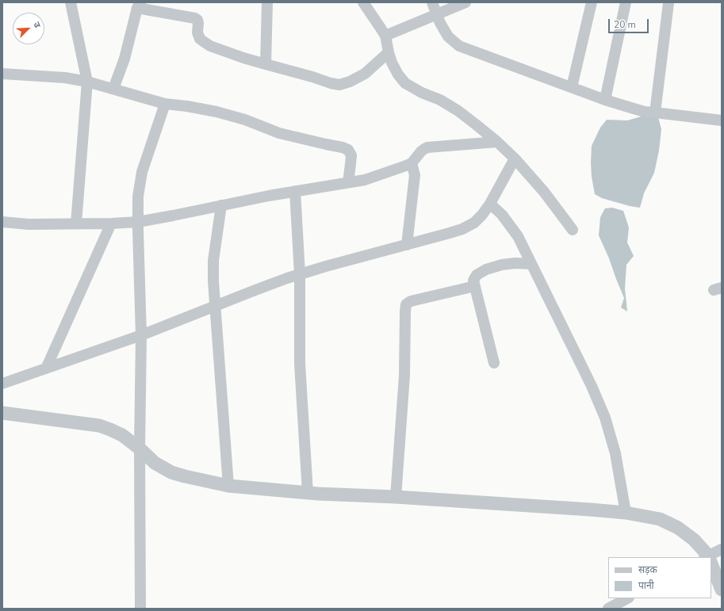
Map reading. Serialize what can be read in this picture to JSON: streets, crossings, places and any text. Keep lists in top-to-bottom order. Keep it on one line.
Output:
{"legend":["सड़क","पानी"],"scale_bar":"20 m","north":"top right"}
